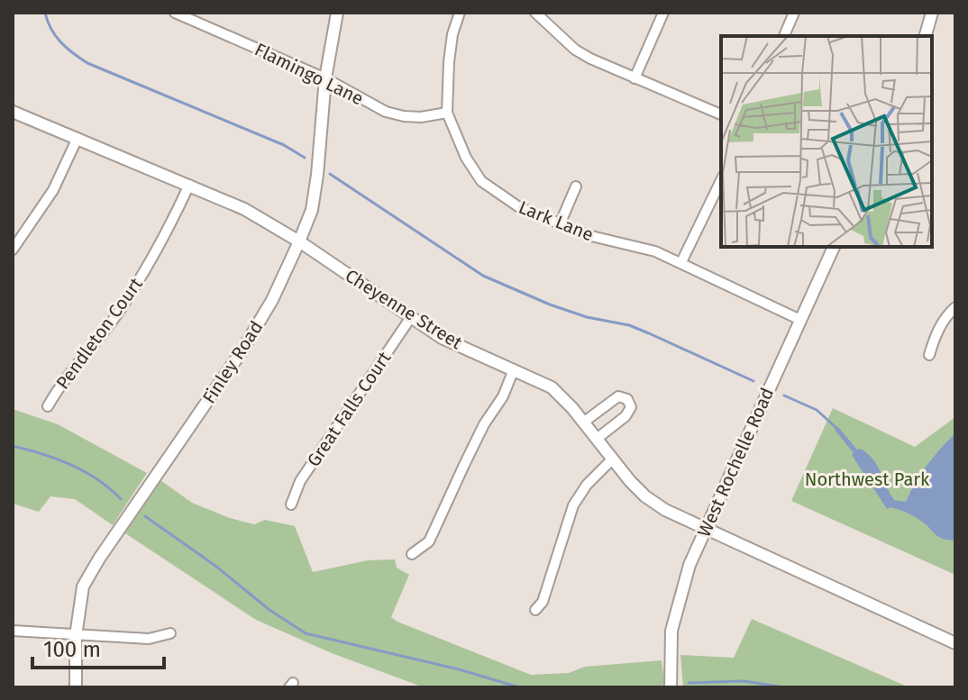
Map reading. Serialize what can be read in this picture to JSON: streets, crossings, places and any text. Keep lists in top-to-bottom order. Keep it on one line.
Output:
{"streets":{"street":["Flamingo Lane","Lark Lane","Cheyenne Street","Pendleton Court","Finley Road","Great Falls Court","West Rochelle Road"]},"crossings":[["Flamingo Lane","Lark Lane"],["Flamingo Lane","Finley Road"],["Lark Lane","West Rochelle Road"],["Cheyenne Street","Pendleton Court"],["Cheyenne Street","Finley Road"],["Cheyenne Street","Great Falls Court"],["Cheyenne Street","West Rochelle Road"]],"parks":["Northwest Park"],"scale_bar":"100 m"}
